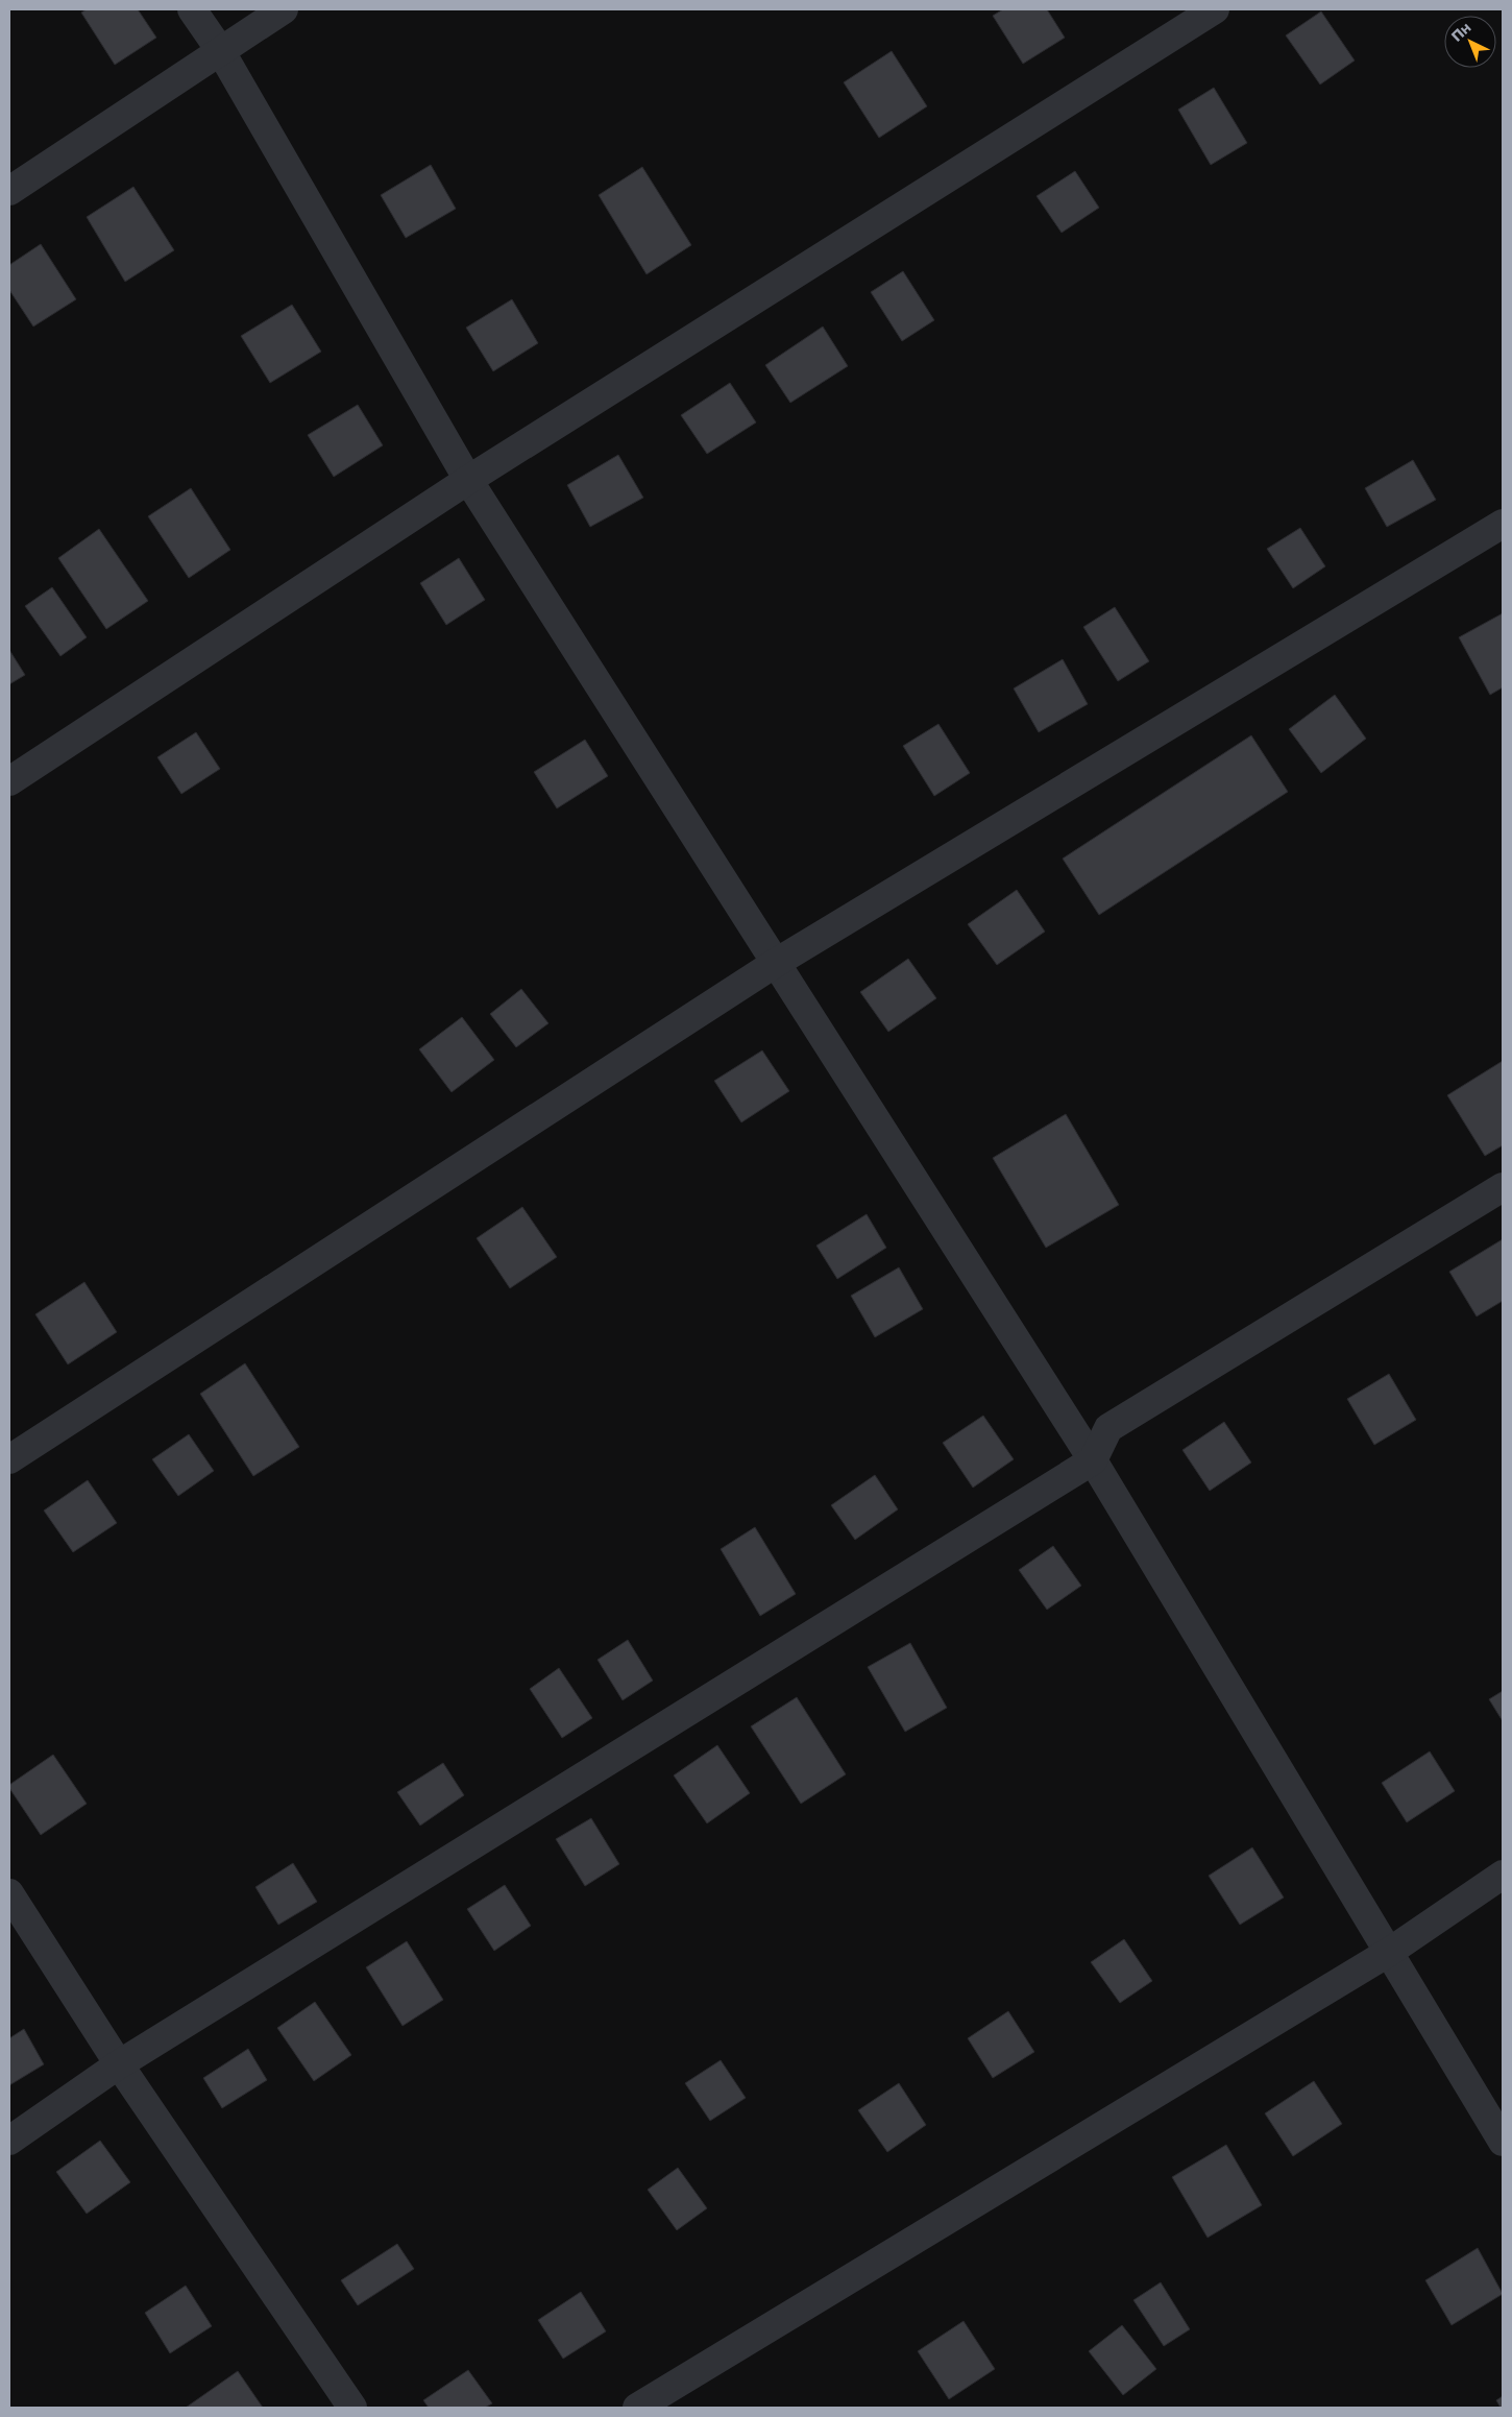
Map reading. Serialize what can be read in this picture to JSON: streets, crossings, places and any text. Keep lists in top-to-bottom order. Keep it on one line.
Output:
{"north":"top left"}
